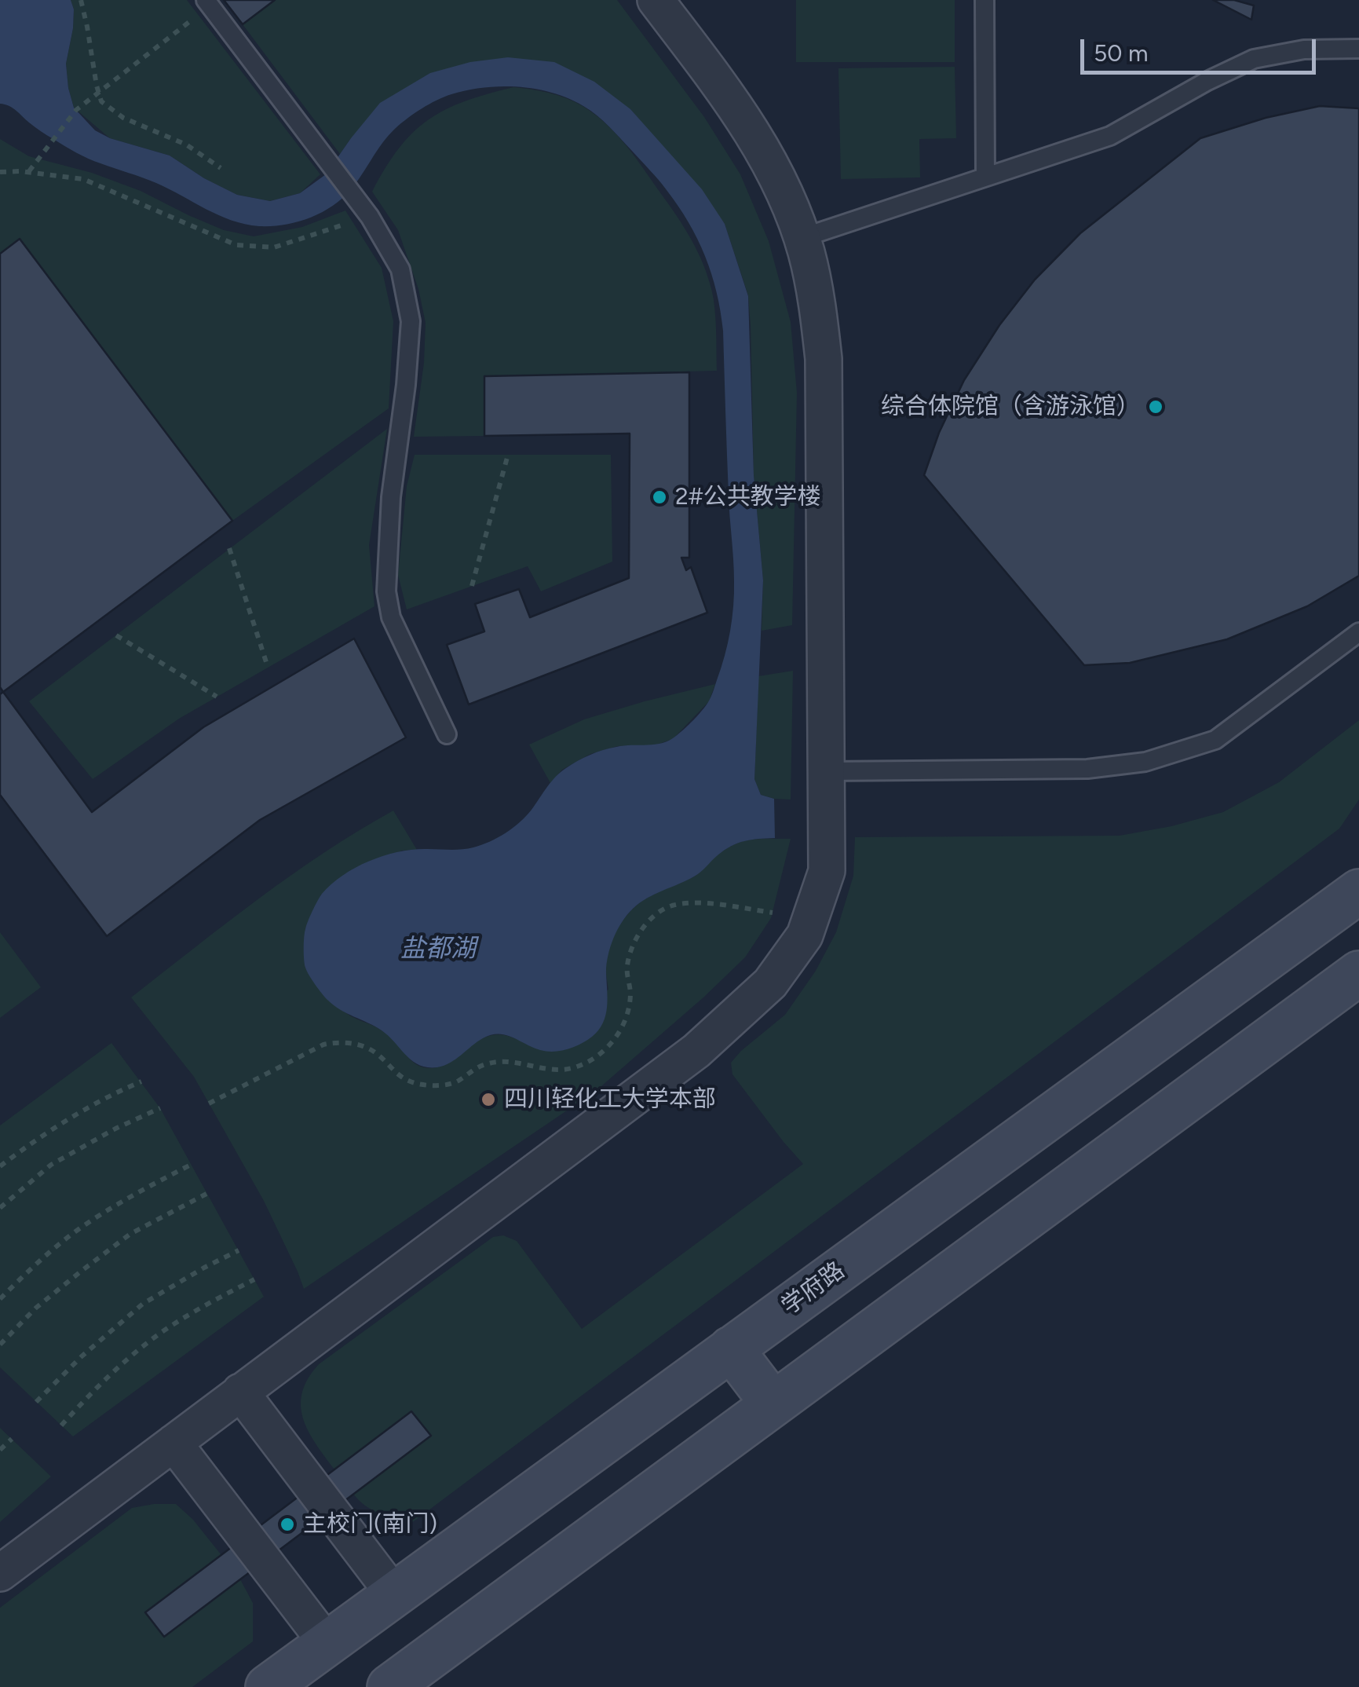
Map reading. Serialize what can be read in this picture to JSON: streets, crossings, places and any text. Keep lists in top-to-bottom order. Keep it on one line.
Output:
{"streets":{"main road":["学府路"]},"water":["盐都湖"],"places":["综合体院馆（含游泳馆）","2#公共教学楼","四川轻化工大学本部","主校门(南门)"],"scale_bar":"50 m"}
